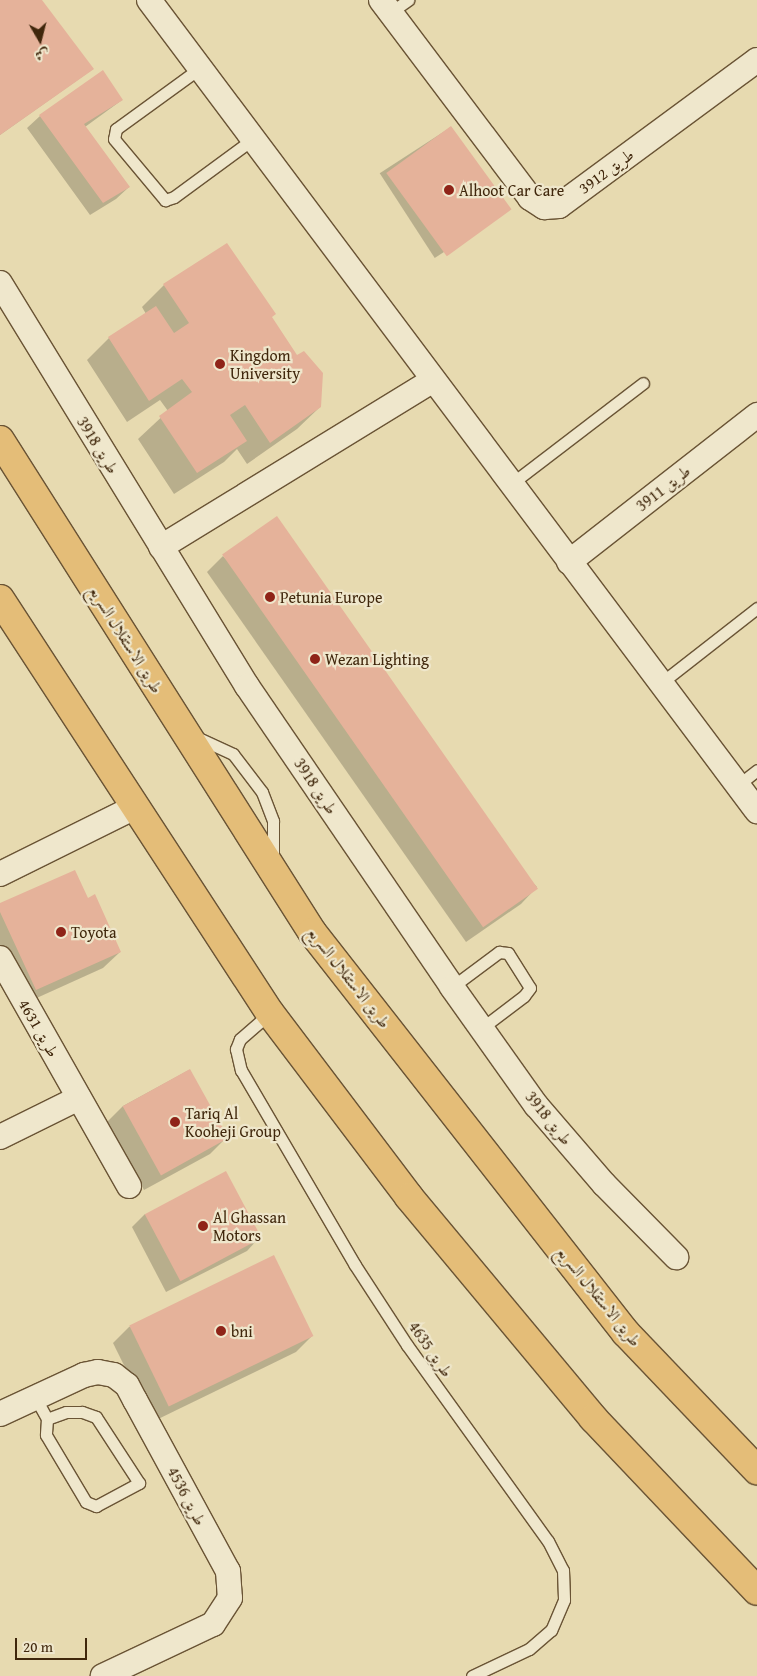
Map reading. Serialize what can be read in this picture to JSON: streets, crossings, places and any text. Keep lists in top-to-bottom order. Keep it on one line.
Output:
{"streets":{"main road":["طريق الاستقلال السريع"],"street":["طريق 3912","طريق 3918","طريق 3911","طريق 4631","طريق 4536"],"lane":["طريق 4635"]},"places":["Alhoot Car Care","Kingdom University","Petunia Europe","Wezan Lighting","Toyota","Tariq Al Kooheji Group","Al Ghassan Motors","bni"],"scale_bar":"20 m","north":"bottom"}
